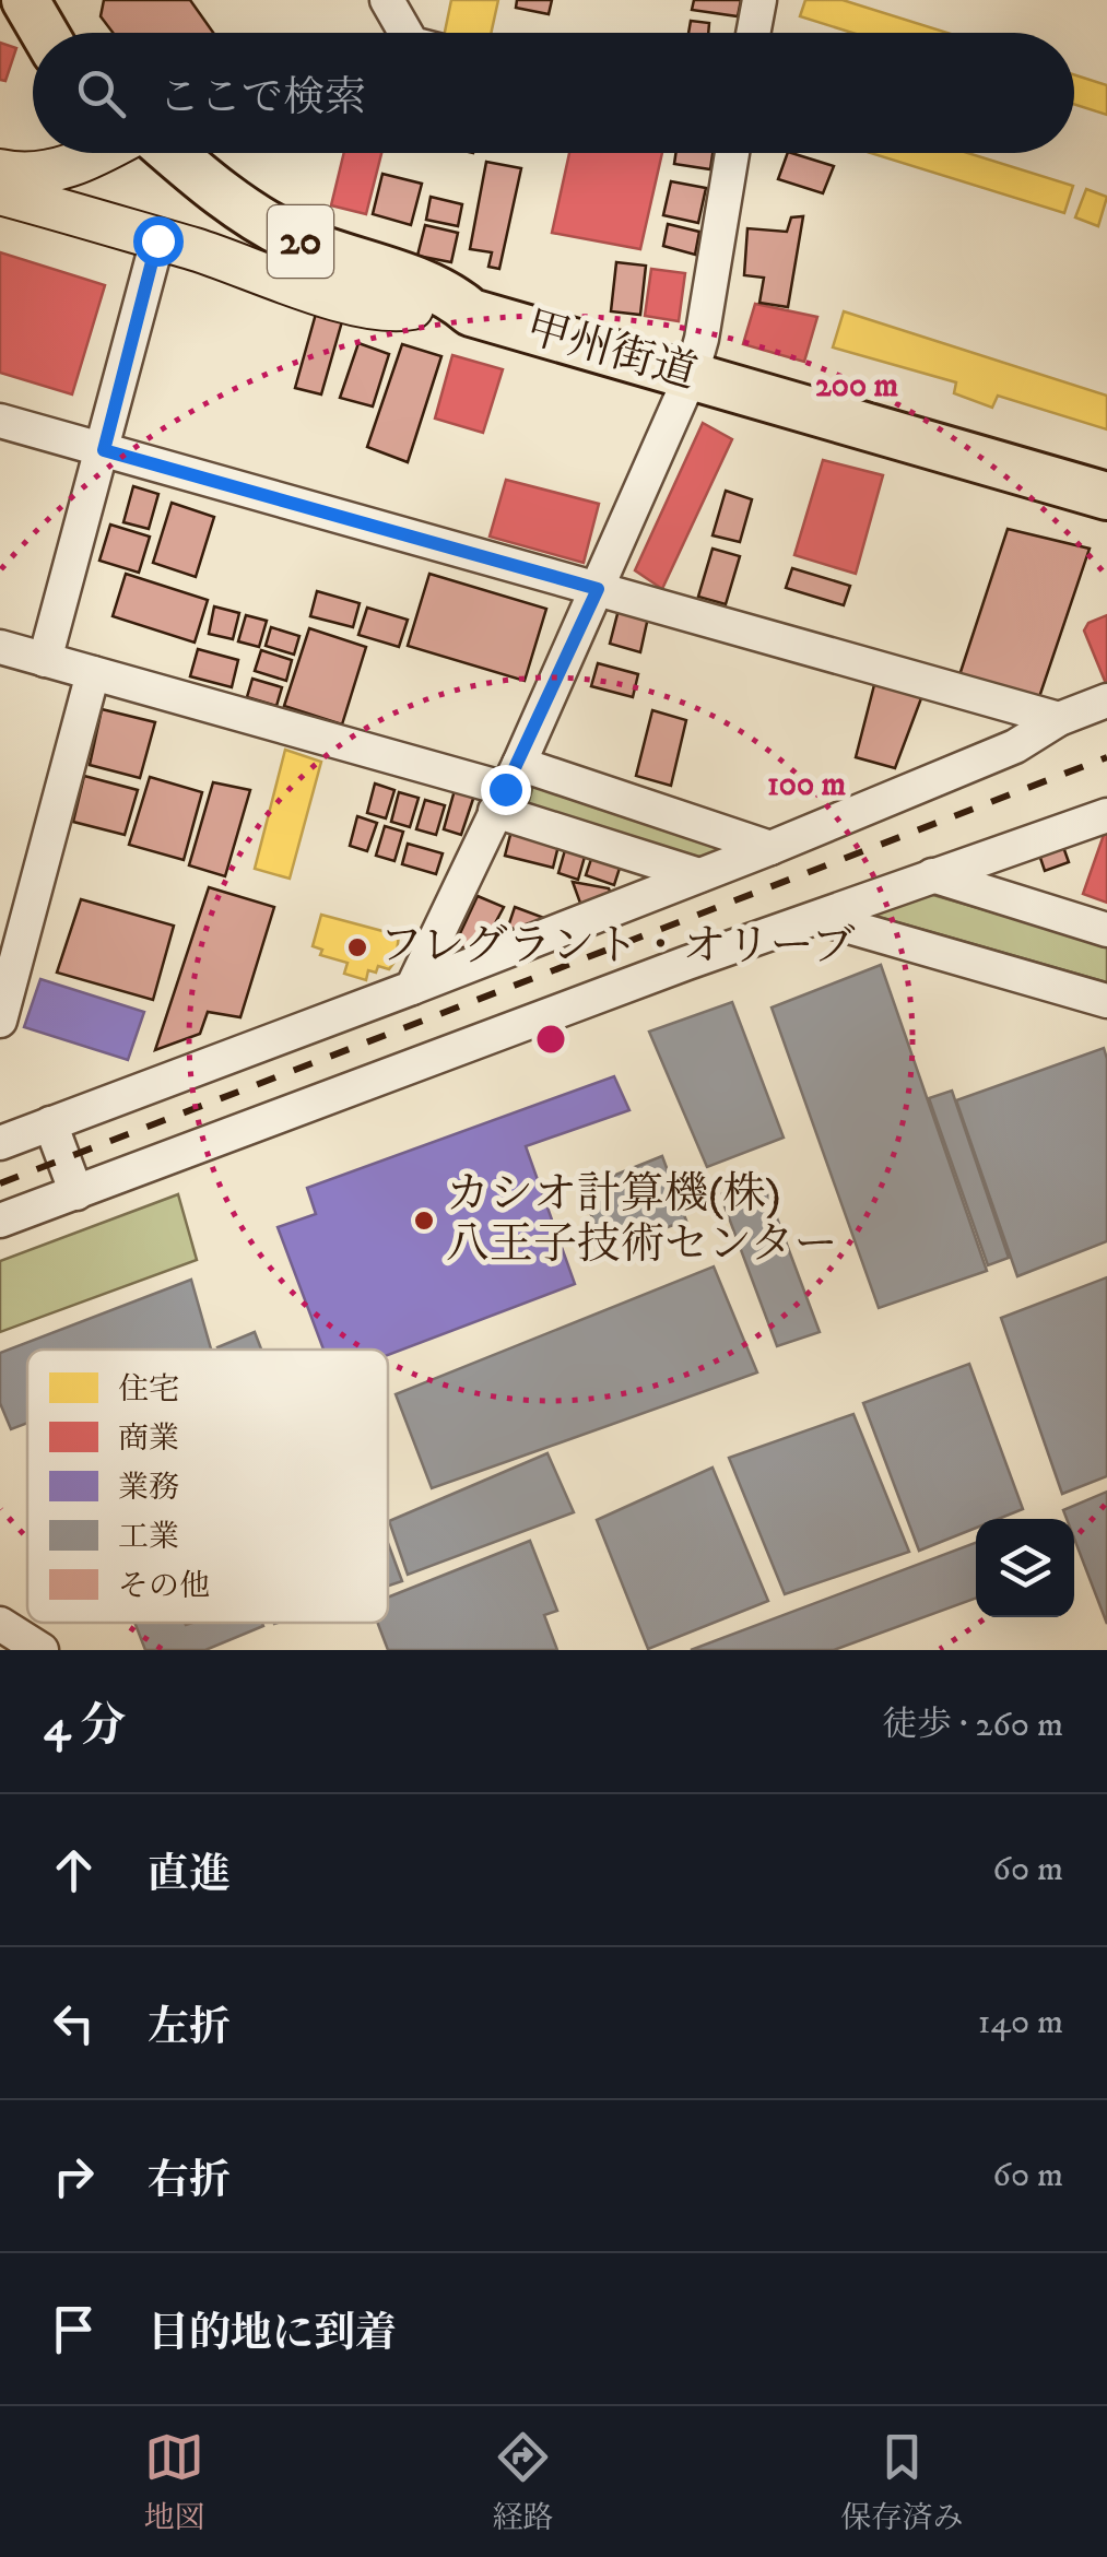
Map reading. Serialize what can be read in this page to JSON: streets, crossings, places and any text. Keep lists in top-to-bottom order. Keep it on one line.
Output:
{"streets":{"highway":["20","甲州街道"]},"crossings":[["20","甲州街道"]],"places":["フレグラント・オリーブ","カシオ計算機(株) 八王子技術センター"],"legend":["住宅","商業","業務","工業","その他"],"page":{"search":"ここで検索","heading":["4 分","徒歩 · 260 m"],"list":[["直進","60 m"],["左折","140 m"],["右折","60 m"],"目的地に到着"],"nav":["地図","経路","保存済み"]},"rings":["200 m","100 m"]}
